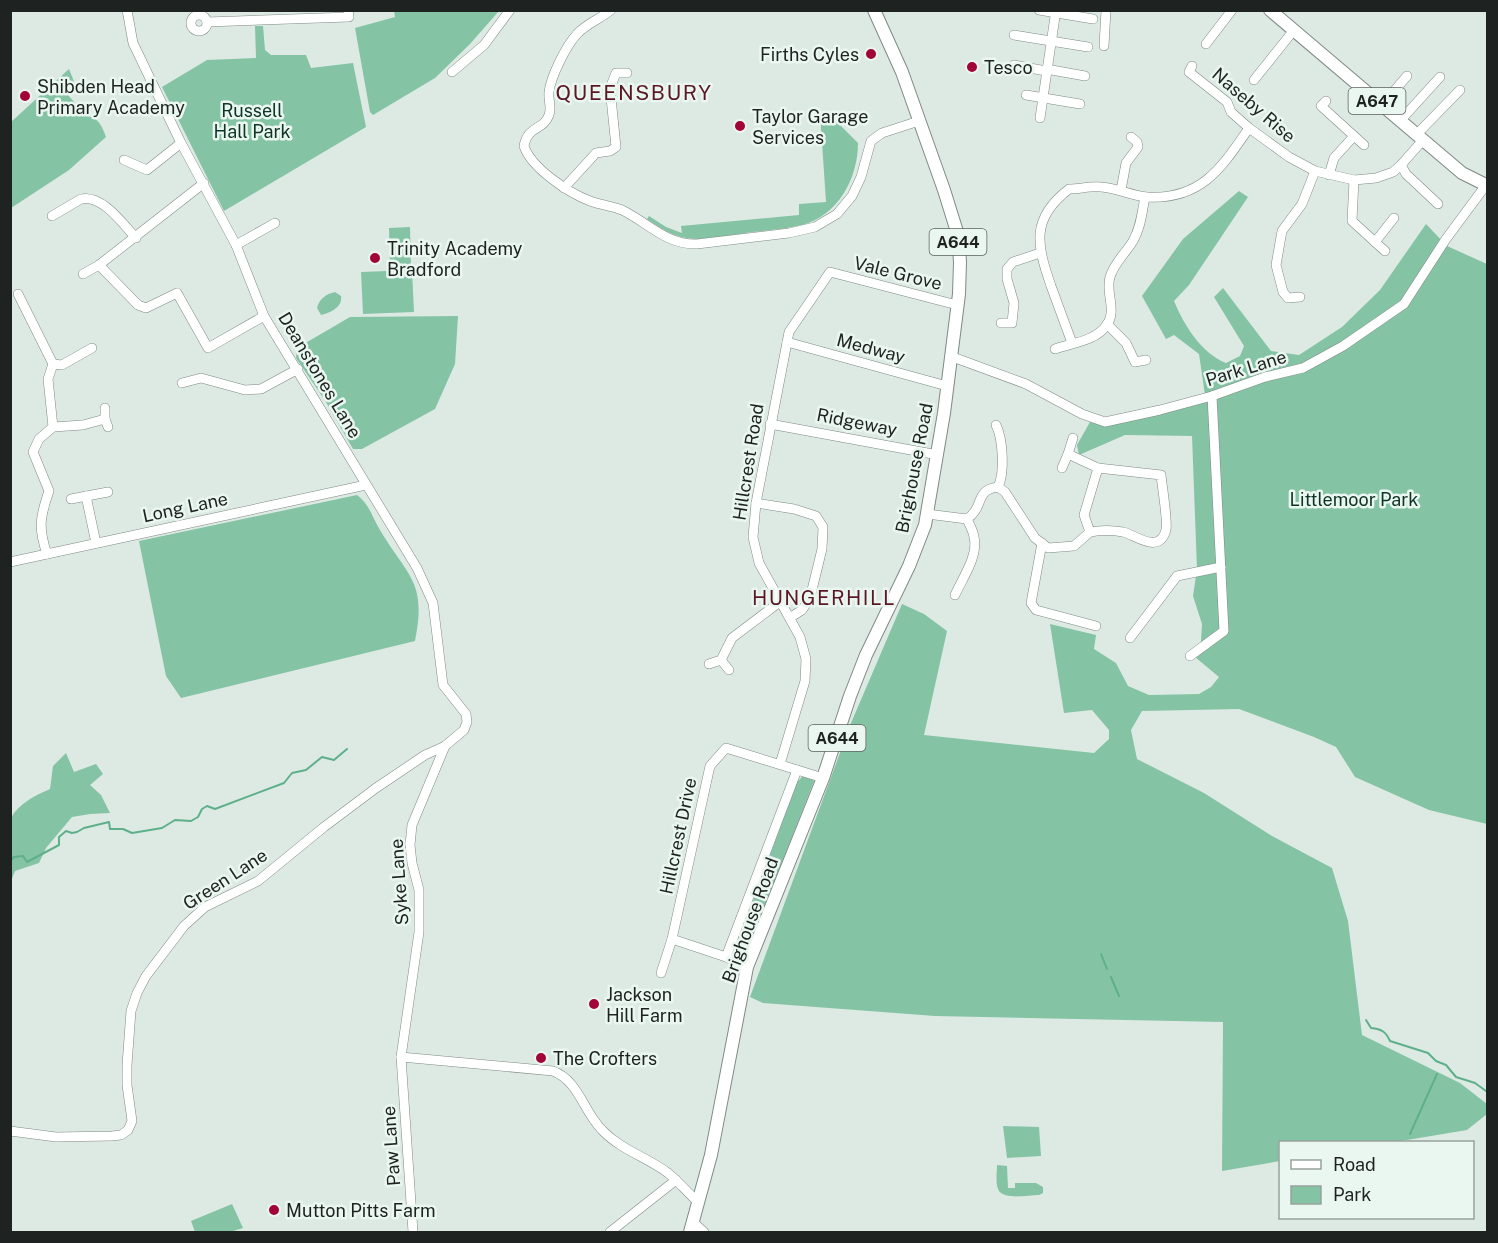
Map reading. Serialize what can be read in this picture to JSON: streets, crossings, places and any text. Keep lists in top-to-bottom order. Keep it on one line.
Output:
{"streets":{"main road":["A647","A644","Brighouse Road"],"street":["Naseby Rise","Vale Grove","Medway","Park Lane","Deanstones Lane","Ridgeway","Hillcrest Road","Long Lane","Hillcrest Drive","Green Lane","Syke Lane","Paw Lane"]},"crossings":[["A647","Naseby Rise"],["A647","Park Lane"],["Vale Grove","Hillcrest Road"],["Vale Grove","Brighouse Road"],["Medway","Hillcrest Road"],["Medway","Brighouse Road"],["Park Lane","Brighouse Road"],["Deanstones Lane","Long Lane"],["Deanstones Lane","Green Lane"],["Deanstones Lane","Syke Lane"],["Ridgeway","Hillcrest Road"],["Ridgeway","Brighouse Road"],["Hillcrest Road","Hillcrest Drive"],["Brighouse Road","Hillcrest Drive"],["Green Lane","Syke Lane"],["Syke Lane","Paw Lane"]],"districts":["QUEENSBURY","HUNGERHILL"],"parks":["Russell Hall Park","Littlemoor Park"],"places":["Firths Cyles","Tesco","Shibden Head Primary Academy","Taylor Garage Services","Trinity Academy Bradford","Jackson Hill Farm","The Crofters","Mutton Pitts Farm"],"legend":["Road","Park"]}
